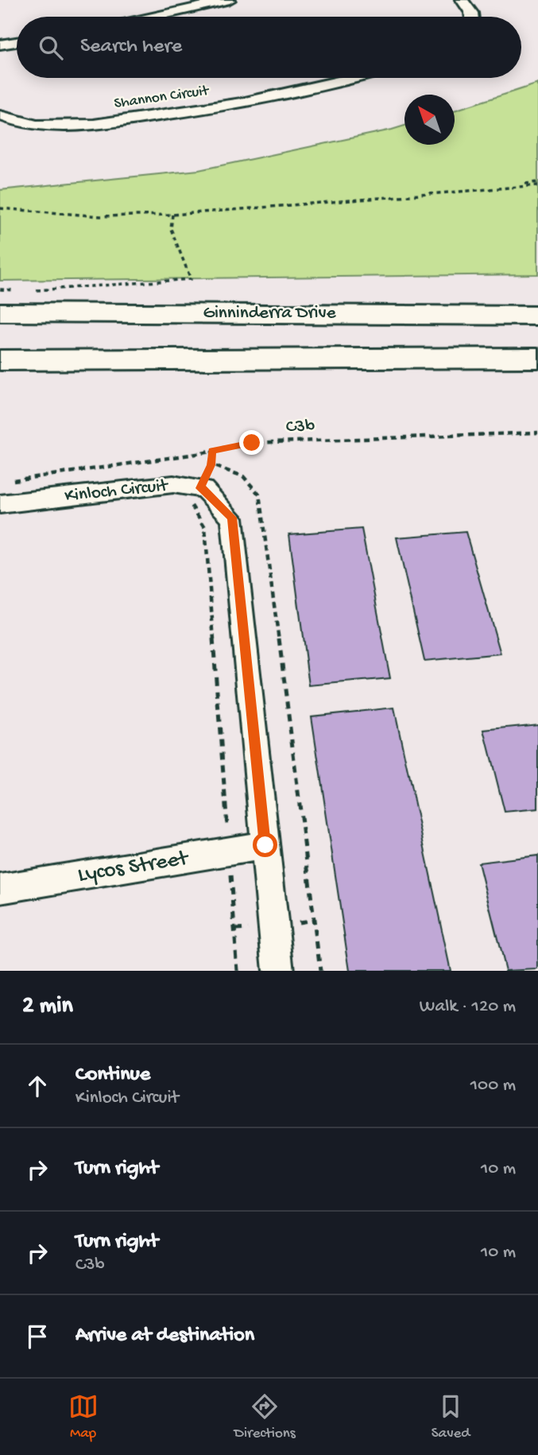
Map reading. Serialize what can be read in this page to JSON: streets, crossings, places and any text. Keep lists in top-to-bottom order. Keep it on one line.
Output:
{"streets":{"main road":["Ginninderra Drive"],"street":["Shannon Circuit","Kinloch Circuit","Lycos Street"],"path":["C3b"]},"north":"top left","page":{"search":"Search here","heading":["2 min","Walk · 120 m"],"list":[["Continue","Kinloch Circuit","100 m"],["Turn right","10 m"],["Turn right","C3b","10 m"],"Arrive at destination"],"nav":["Map","Directions","Saved"]}}
